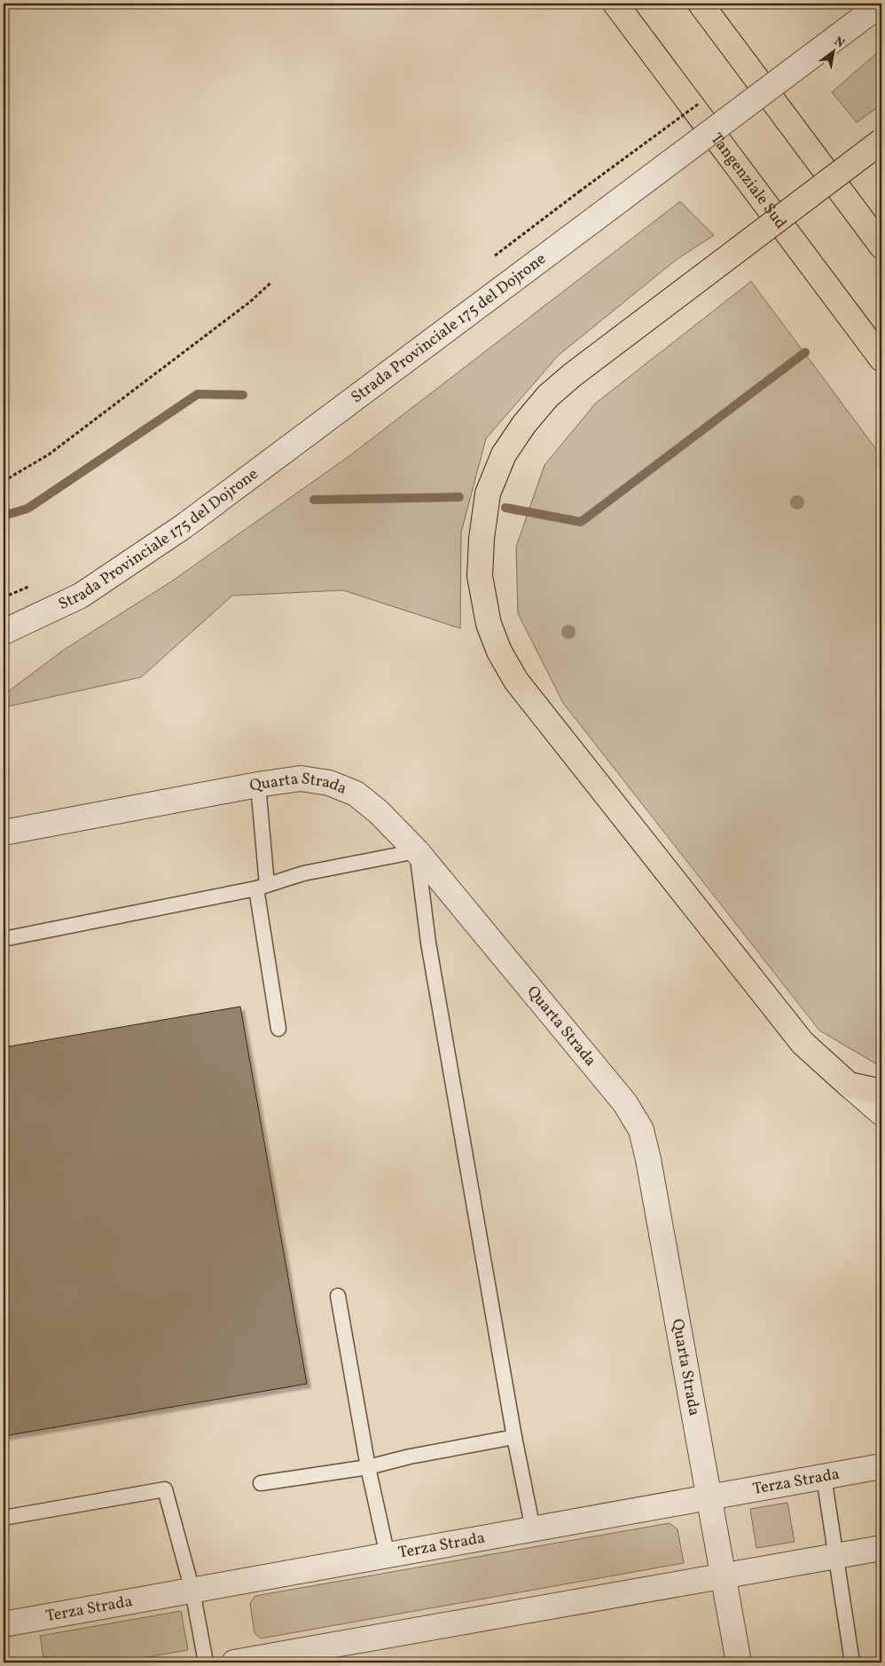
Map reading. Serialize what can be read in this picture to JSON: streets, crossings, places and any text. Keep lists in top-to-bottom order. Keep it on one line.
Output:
{"streets":{"highway":["Tangenziale Sud"],"street":["Strada Provinciale 175 del Dojrone","Quarta Strada","Terza Strada"]},"crossings":[["Quarta Strada","Terza Strada"]],"north":"top right"}
